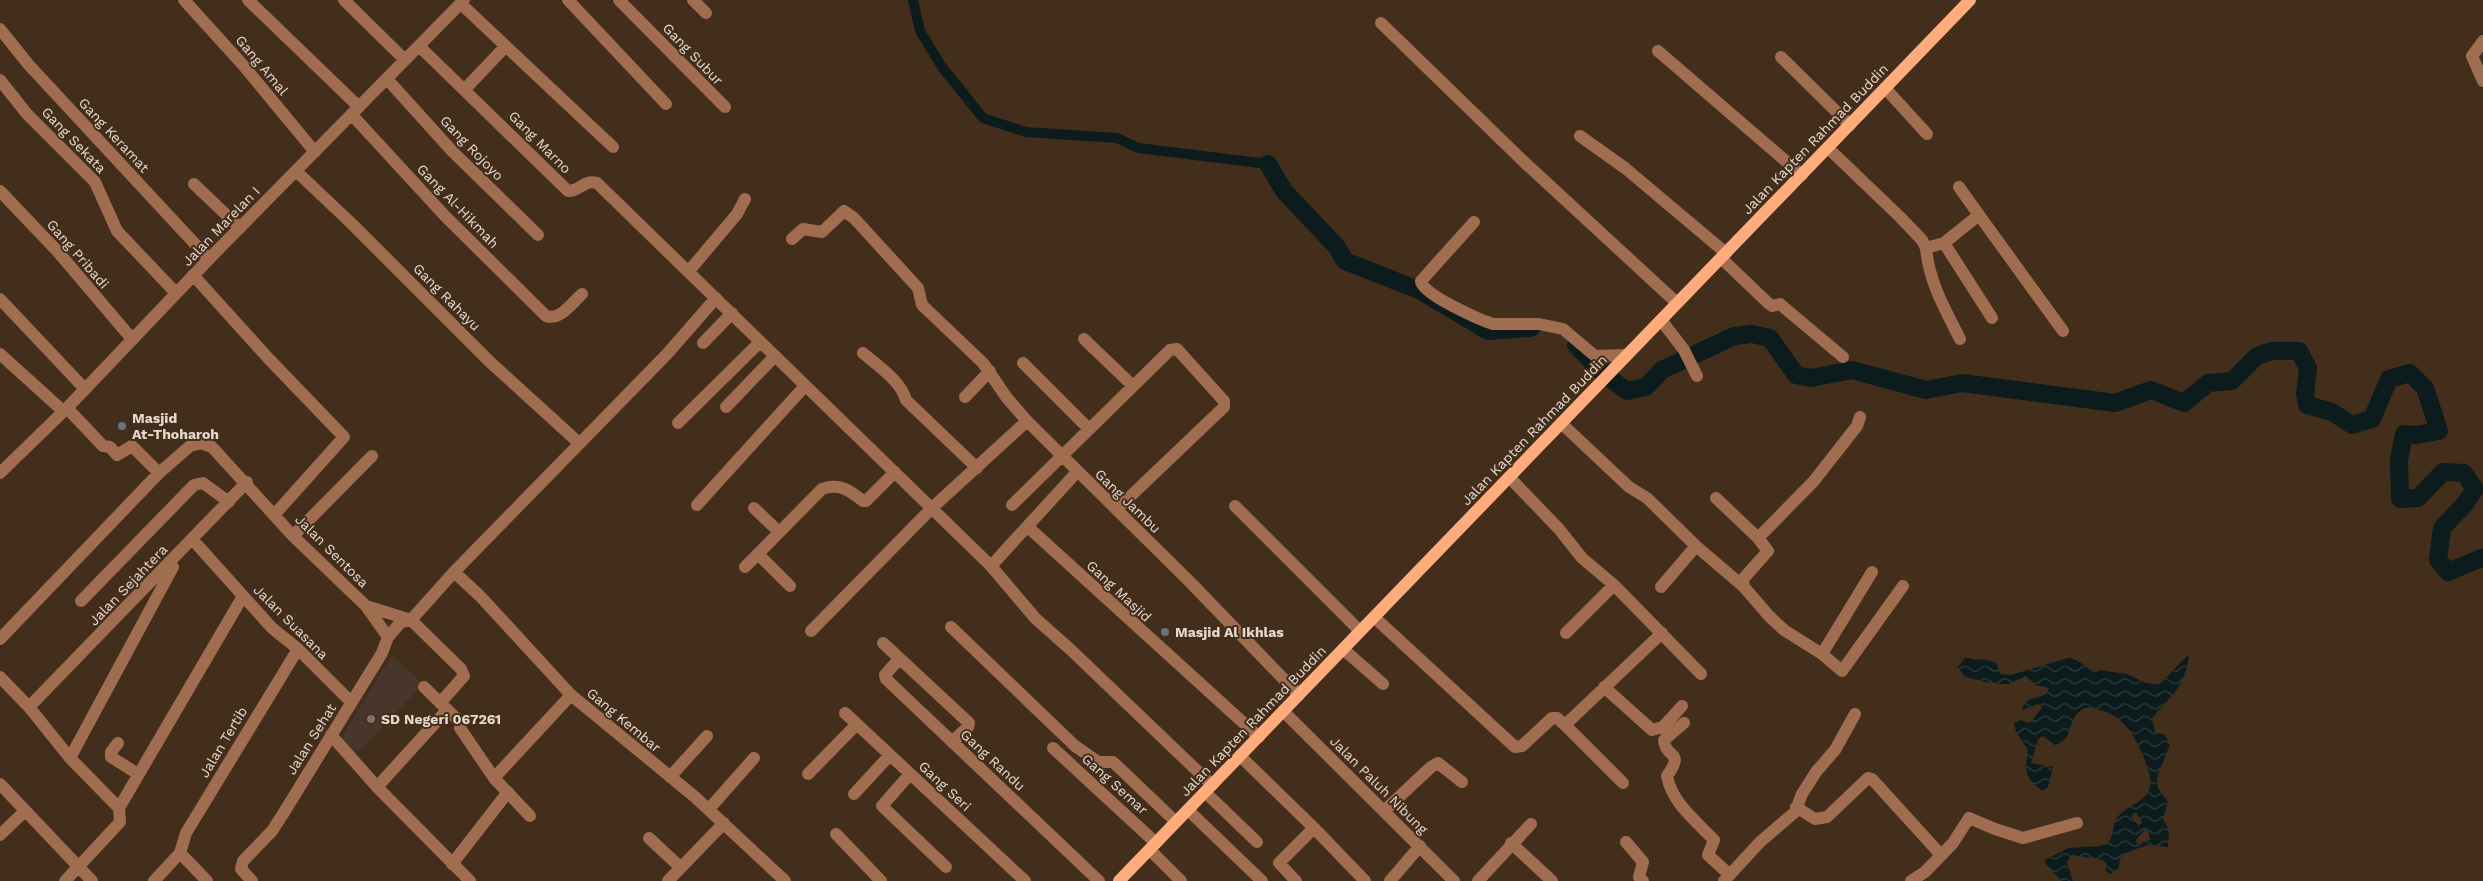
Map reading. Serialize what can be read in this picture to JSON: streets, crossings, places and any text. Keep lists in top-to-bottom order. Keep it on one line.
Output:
{"streets":{"main road":["Jalan Kapten Rahmad Buddin"],"street":["Gang Subur","Gang Amal","Gang Keramat","Gang Sekata","Gang Marno","Gang Rojoyo","Gang Al-Hikmah","Jalan Marelan I","Gang Pribadi","Gang Rahayu","Gang Jambu","Jalan Sentosa","Jalan Sejahtera","Gang Masjid","Jalan Suasana","Gang Kembar","Jalan Sehat","Jalan Tertib","Gang Randu","Gang Semar","Jalan Paluh Nibung","Gang Seri"]},"crossings":[["Gang Amal","Jalan Marelan I"],["Gang Keramat","Jalan Marelan I"],["Jalan Kapten Rahmad Buddin","Gang Marno"],["Jalan Kapten Rahmad Buddin","Gang Jambu"],["Jalan Kapten Rahmad Buddin","Gang Masjid"],["Jalan Kapten Rahmad Buddin","Gang Semar"],["Jalan Kapten Rahmad Buddin","Jalan Paluh Nibung"],["Gang Sekata","Jalan Marelan I"],["Gang Marno","Jalan Marelan I"],["Gang Rojoyo","Jalan Marelan I"],["Gang Al-Hikmah","Jalan Marelan I"],["Jalan Marelan I","Gang Pribadi"],["Jalan Marelan I","Gang Rahayu"],["Jalan Sentosa","Jalan Sejahtera"],["Jalan Sejahtera","Jalan Suasana"],["Jalan Suasana","Jalan Sehat"],["Jalan Suasana","Jalan Tertib"]],"places":["Masjid At-Thoharoh","Masjid Al Ikhlas","SD Negeri 067261"]}
